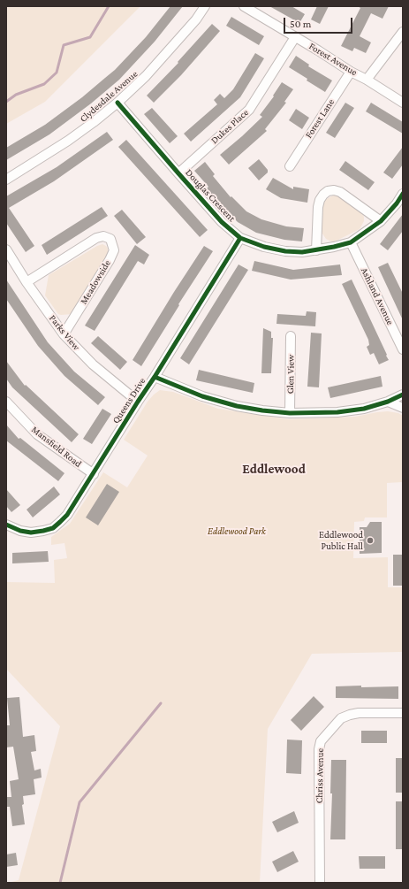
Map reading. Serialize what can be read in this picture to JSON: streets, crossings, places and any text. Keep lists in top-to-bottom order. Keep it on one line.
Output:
{"streets":{"street":["Forest Avenue","Clydesdale Avenue","Forest Lane","Dukes Place","Douglas Crescent","Meadowside","Ashland Avenue","Parks View","Glen View","Queens Drive","Mansfield Road","Chriss Avenue"]},"crossings":[["Forest Avenue","Forest Lane"],["Forest Avenue","Dukes Place"],["Clydesdale Avenue","Douglas Crescent"],["Dukes Place","Douglas Crescent"],["Douglas Crescent","Ashland Avenue"],["Douglas Crescent","Queens Drive"],["Meadowside","Parks View"],["Parks View","Queens Drive"],["Queens Drive","Mansfield Road"]],"districts":["Eddlewood"],"parks":["Eddlewood Park"],"places":["Eddlewood Public Hall"],"scale_bar":"50 m"}
